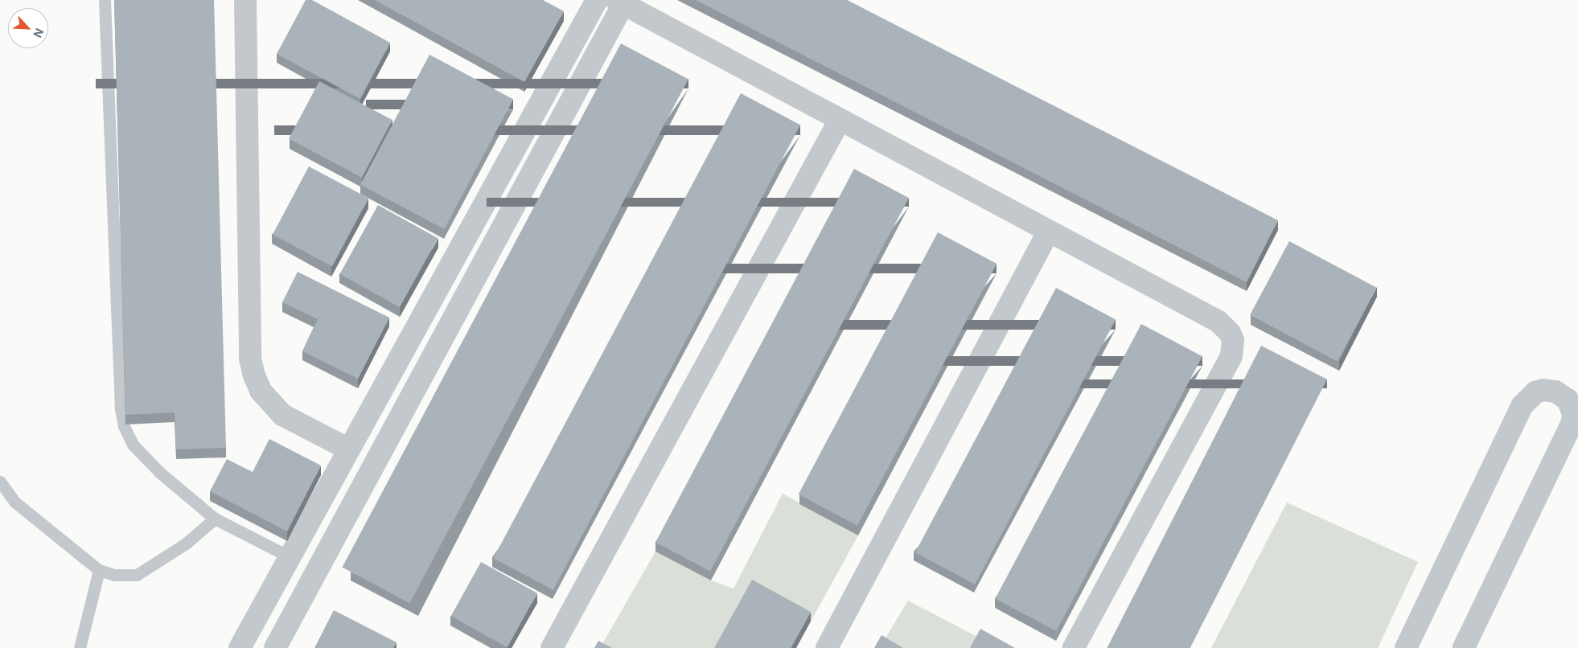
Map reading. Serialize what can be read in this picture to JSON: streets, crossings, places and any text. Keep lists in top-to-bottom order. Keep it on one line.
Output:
{"north":"bottom right"}
